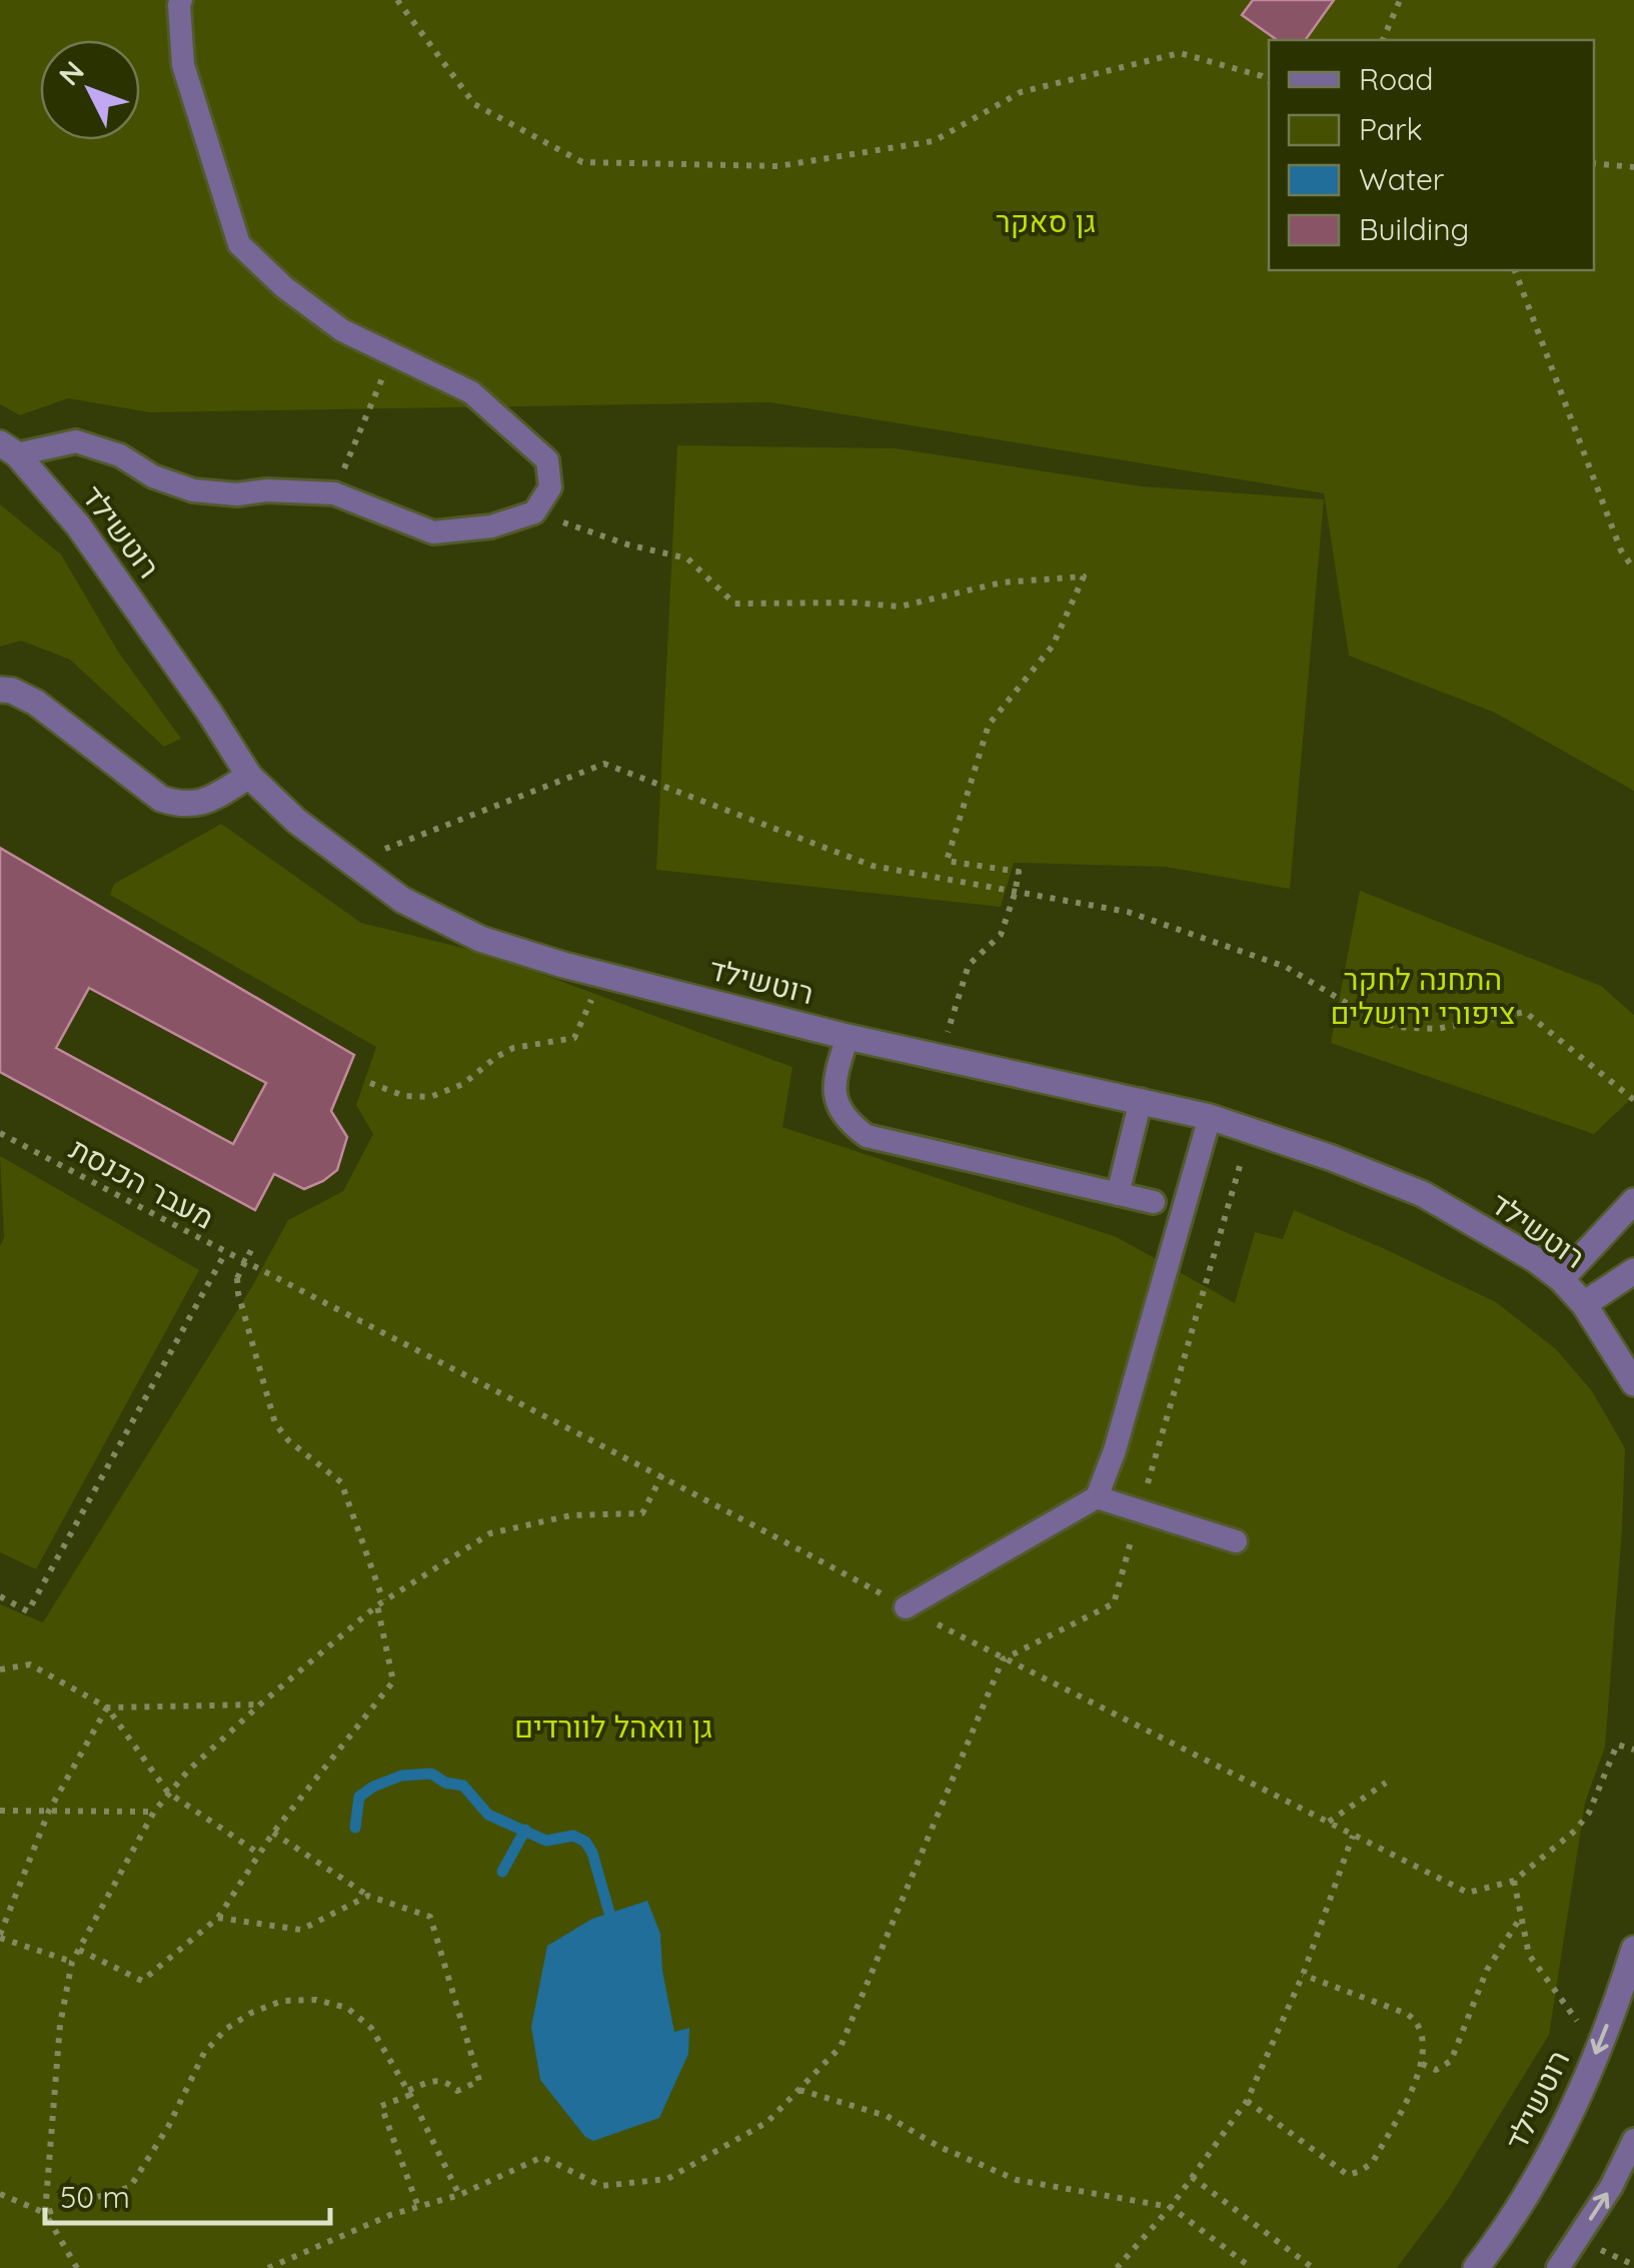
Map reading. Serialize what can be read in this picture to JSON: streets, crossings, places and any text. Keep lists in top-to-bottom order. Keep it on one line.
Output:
{"streets":{"street":["רוטשילד"],"path":["מעבר הכנסת"]},"parks":["גן סאקר","התחנה לחקר ציפורי ירושלים","גן וואהל לוורדים"],"legend":["Road","Park","Water","Building"],"scale_bar":"50 m","north":"top left"}
